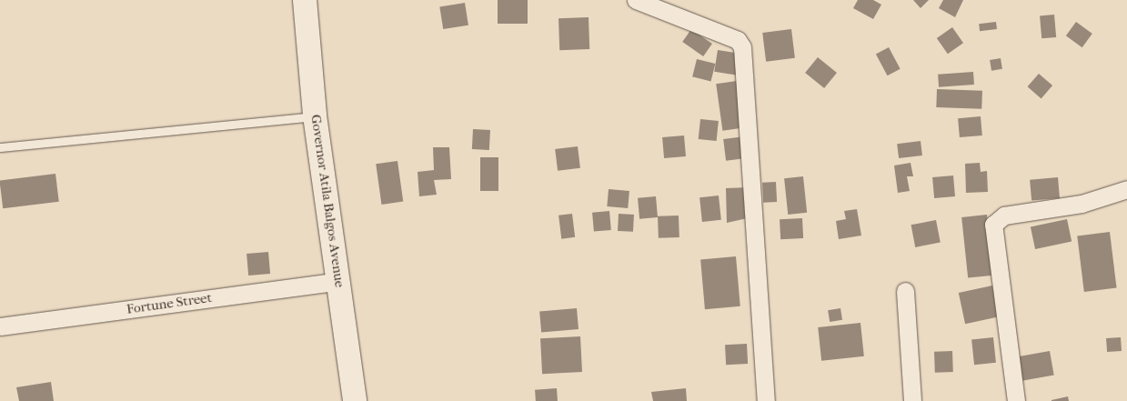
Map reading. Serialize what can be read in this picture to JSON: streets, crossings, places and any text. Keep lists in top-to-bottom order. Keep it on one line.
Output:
{"streets":{"main road":["Governor Atila Balgos Avenue"],"street":["Fortune Street"]},"crossings":[["Governor Atila Balgos Avenue","Fortune Street"]]}
